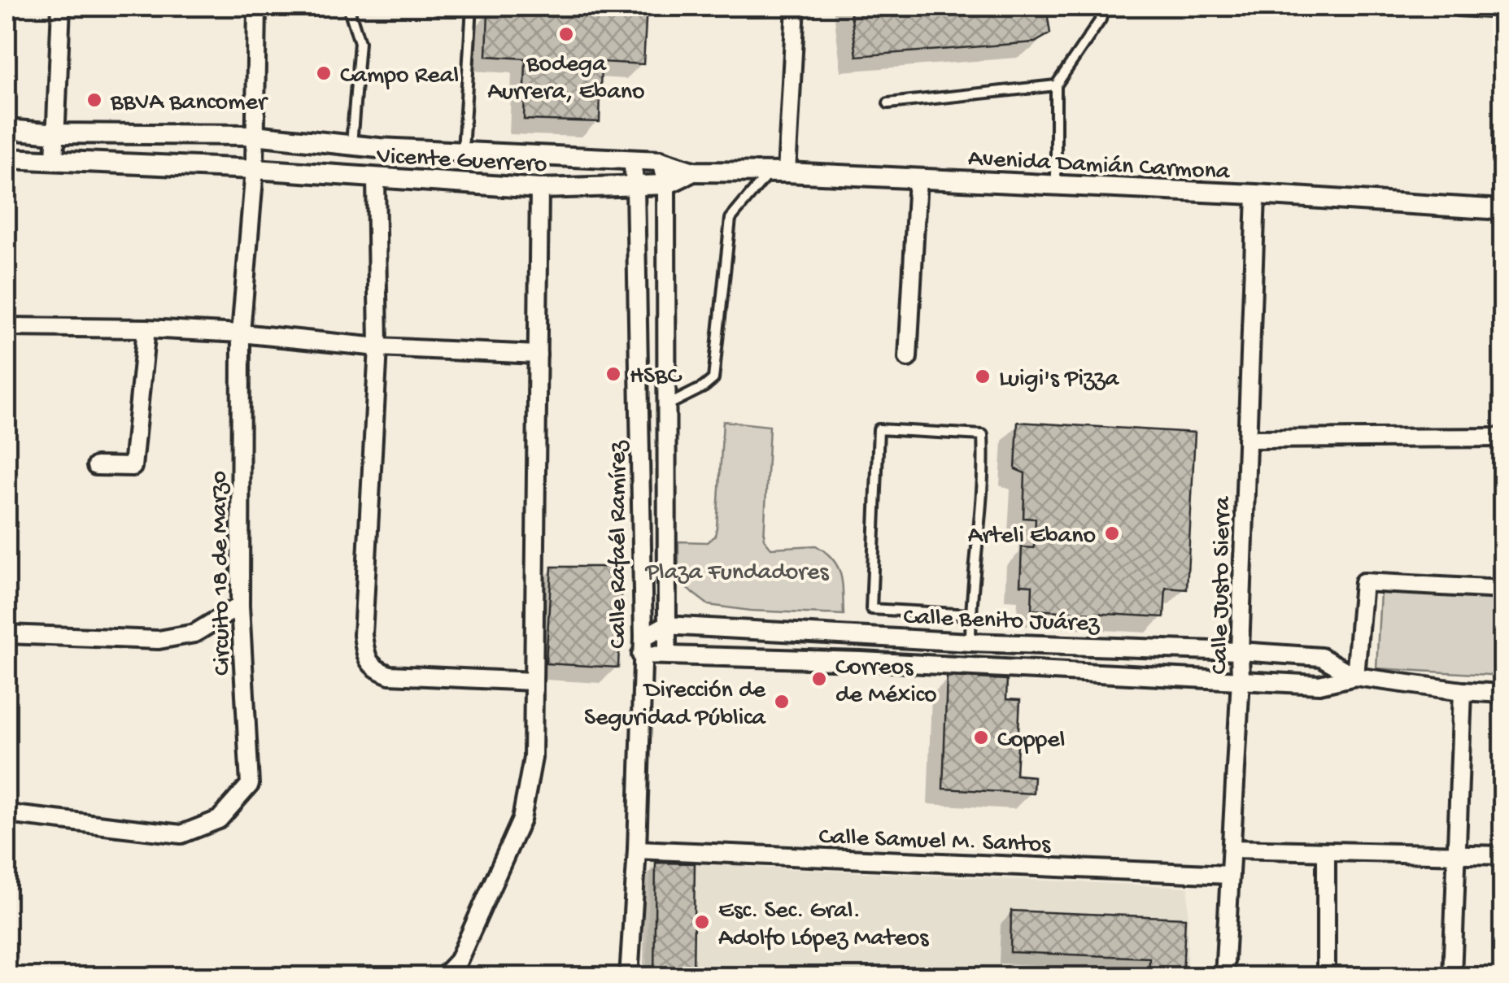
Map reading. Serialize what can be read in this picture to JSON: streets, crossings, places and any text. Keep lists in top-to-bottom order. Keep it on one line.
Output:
{"streets":{"street":["Vicente Guerrero","Avenida Damián Carmona","Calle Rafaél Ramírez","Circuito 18 de Marzo","Calle Justo Sierra","Calle Benito Juárez","Calle Samuel M. Santos"]},"crossings":[["Vicente Guerrero","Avenida Damián Carmona"],["Vicente Guerrero","Calle Rafaél Ramírez"],["Vicente Guerrero","Circuito 18 de Marzo"],["Avenida Damián Carmona","Calle Rafaél Ramírez"],["Avenida Damián Carmona","Calle Justo Sierra"],["Calle Rafaél Ramírez","Calle Benito Juárez"],["Calle Rafaél Ramírez","Calle Samuel M. Santos"],["Calle Justo Sierra","Calle Benito Juárez"],["Calle Justo Sierra","Calle Samuel M. Santos"]],"parks":["Plaza Fundadores"],"places":["Bodega Aurrera, Ebano","Campo Real","BBVA Bancomer","HSBC","Luigi's Pizza","Arteli Ebano","Correos de México","Dirección de Seguridad Pública","Coppel","Esc. Sec. Gral. Adolfo López Mateos"]}
